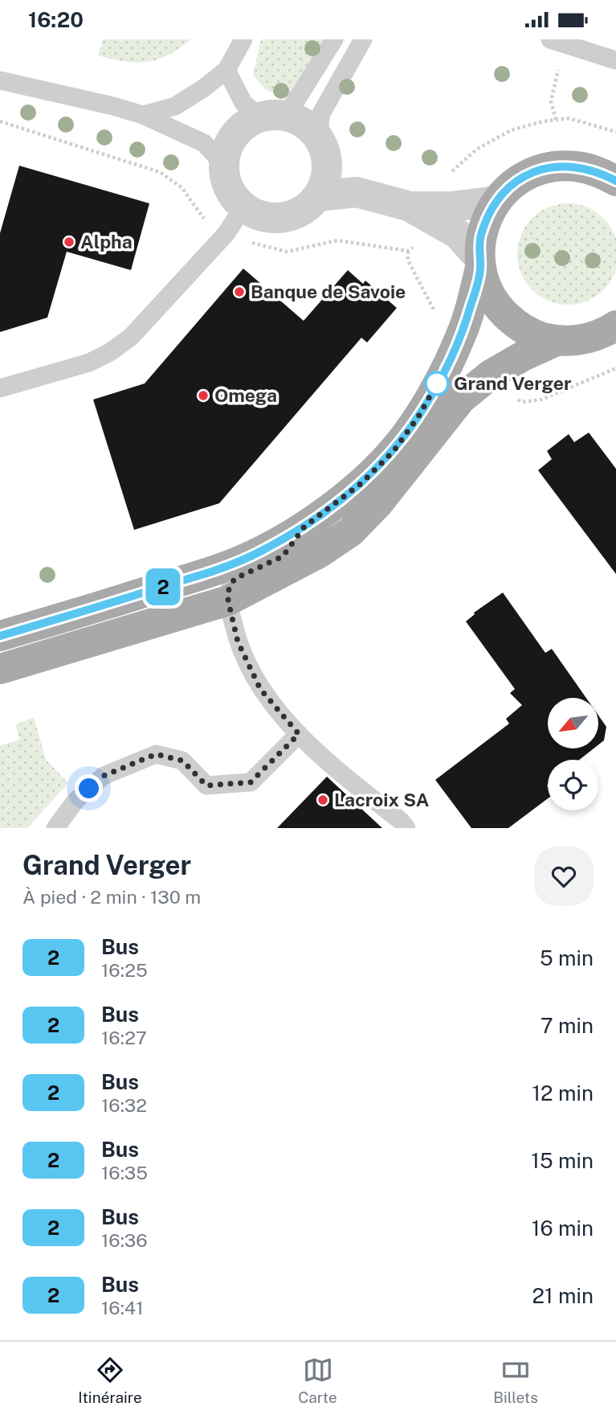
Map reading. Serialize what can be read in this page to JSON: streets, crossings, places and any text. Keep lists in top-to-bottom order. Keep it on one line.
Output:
{"places":["Alpha","Banque de Savoie","Grand Verger","Omega","Lacroix SA"],"lines":["bus line 2"],"north":"bottom left","page":{"status":"16:20","on_map":"2","heading":["Grand Verger","À pied · 2 min · 130 m"],"list":[{"mark":"2","name":"Bus","note":"16:25","value":"5 min"},{"mark":"2","name":"Bus","note":"16:27","value":"7 min"},{"mark":"2","name":"Bus","note":"16:32","value":"12 min"},{"mark":"2","name":"Bus","note":"16:35","value":"15 min"},{"mark":"2","name":"Bus","note":"16:36","value":"16 min"},{"mark":"2","name":"Bus","note":"16:41","value":"21 min"}],"tabs":["Itinéraire","Carte","Billets"]}}
